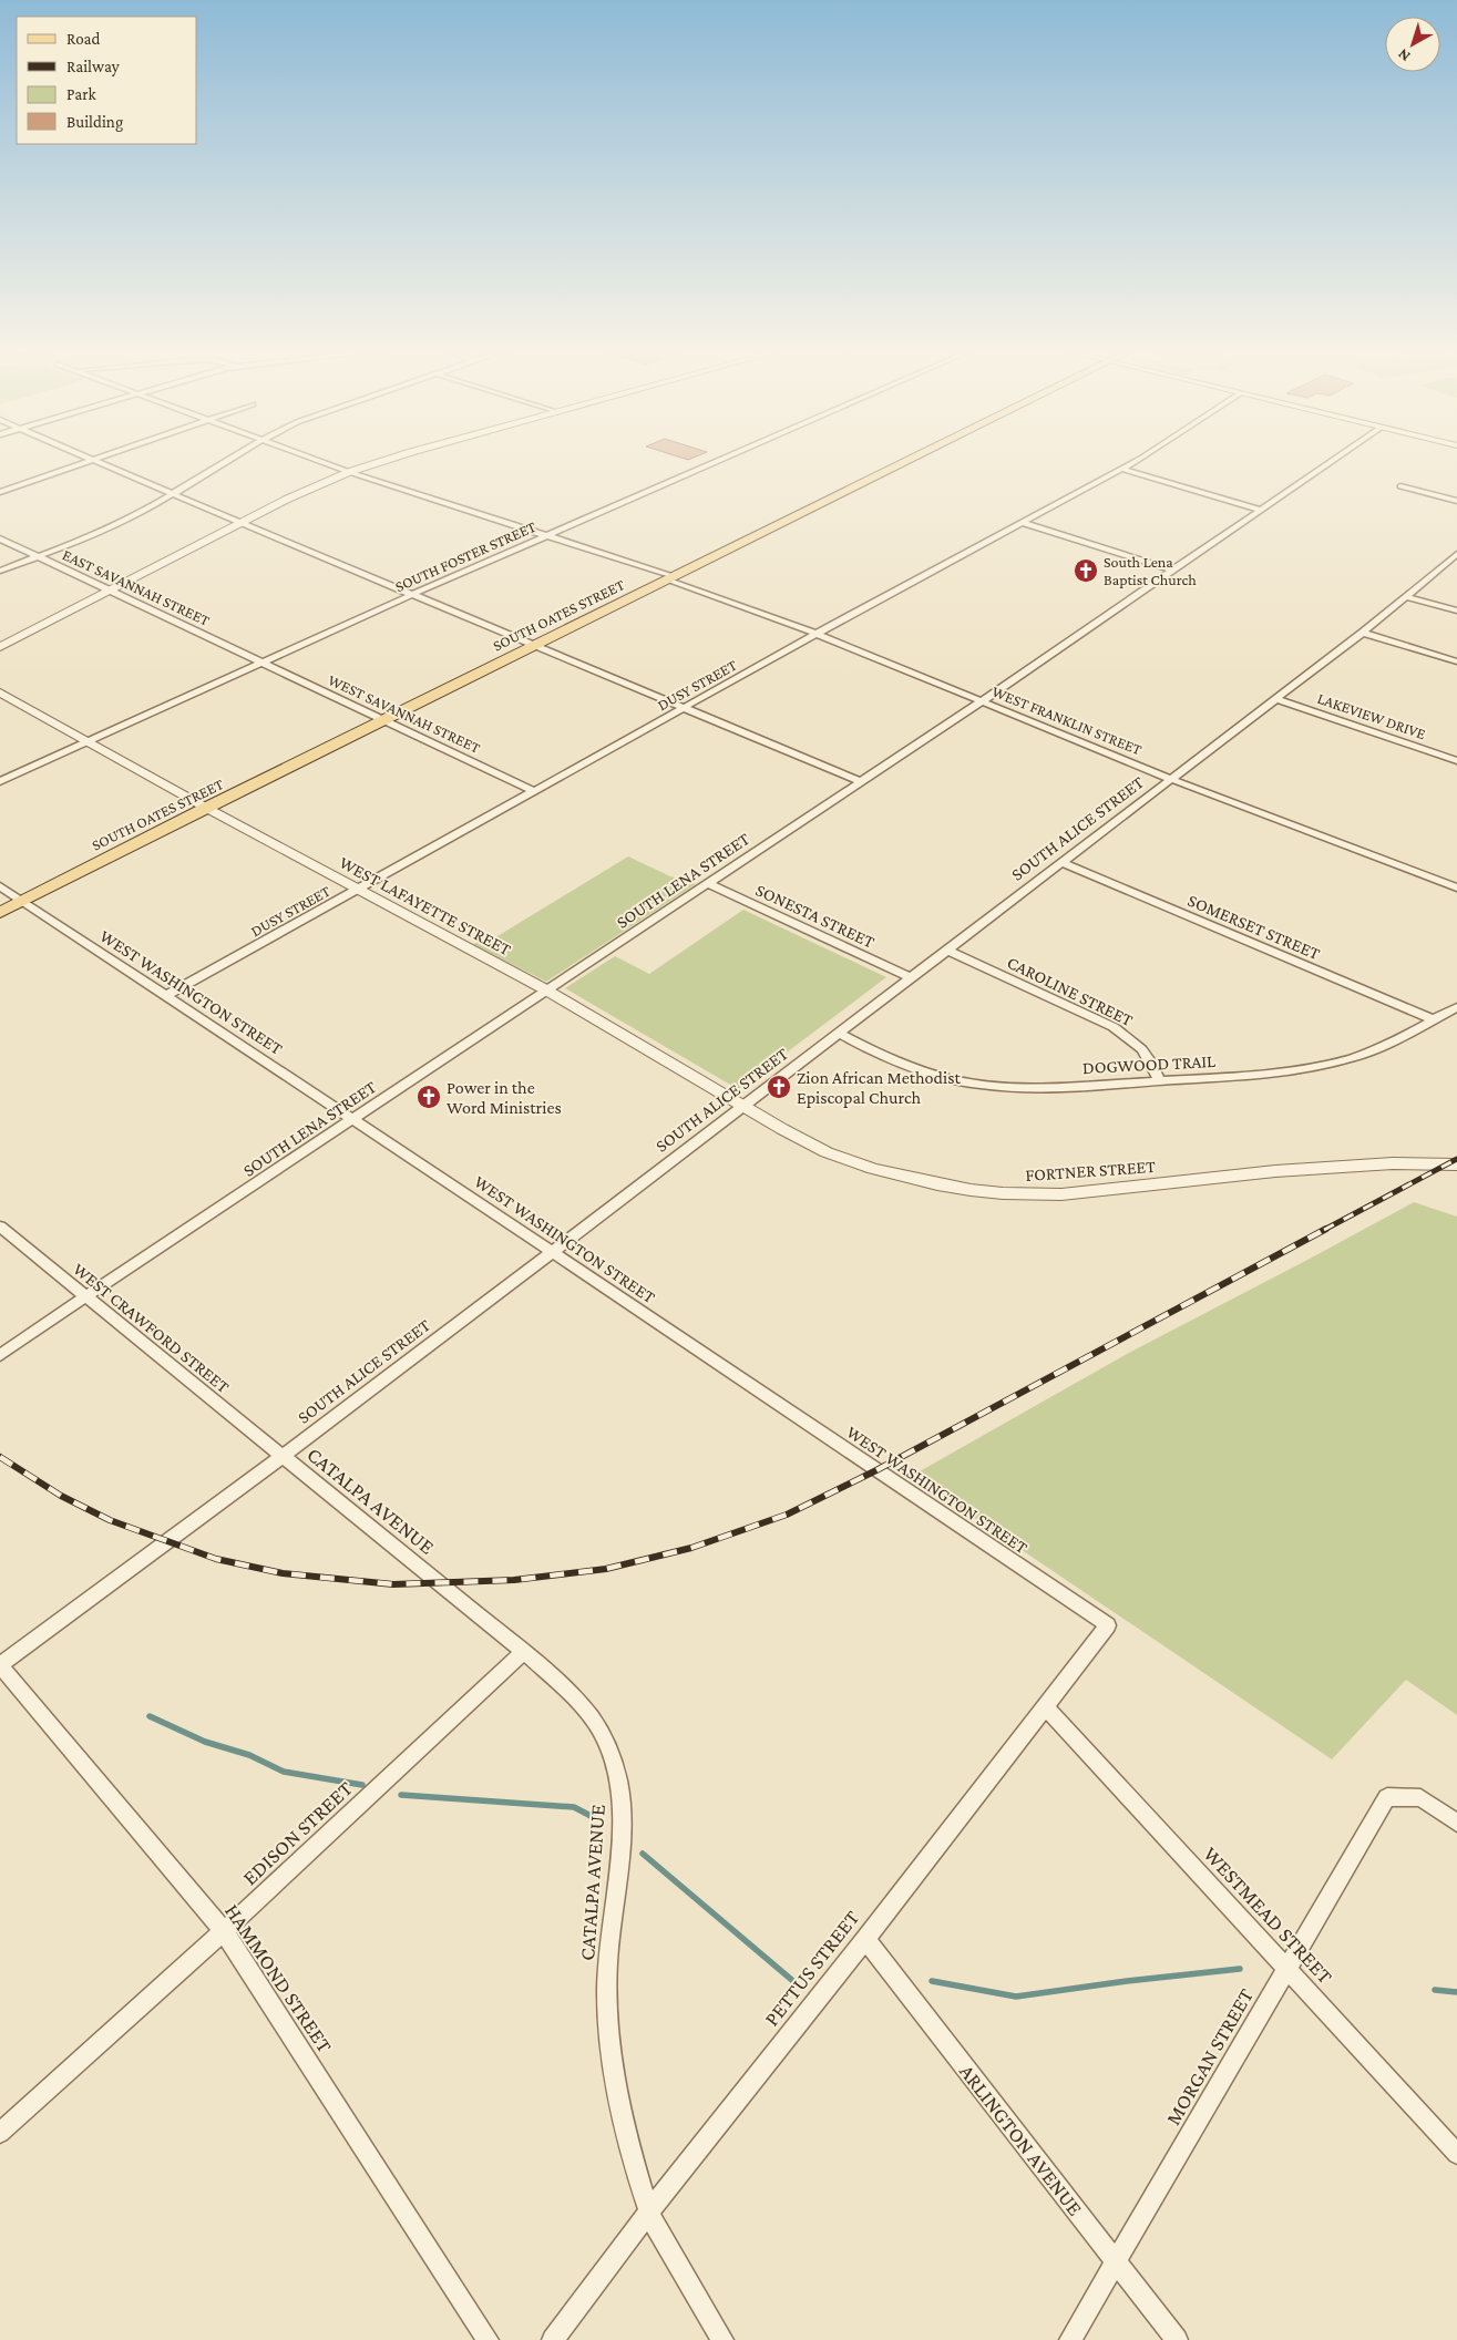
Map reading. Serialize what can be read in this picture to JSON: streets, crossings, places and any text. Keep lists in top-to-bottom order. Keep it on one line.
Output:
{"streets":{"main road":["SOUTH OATES STREET"],"street":["SOUTH FOSTER STREET","EAST SAVANNAH STREET","DUSY STREET","WEST SAVANNAH STREET","LAKEVIEW DRIVE","WEST FRANKLIN STREET","SOUTH ALICE STREET","SOUTH LENA STREET","WEST LAFAYETTE STREET","SONESTA STREET","SOMERSET STREET","CAROLINE STREET","WEST WASHINGTON STREET","DOGWOOD TRAIL","FORTNER STREET","WEST CRAWFORD STREET","CATALPA AVENUE","EDISON STREET","WESTMEAD STREET","PETTUS STREET","HAMMOND STREET","MORGAN STREET","ARLINGTON AVENUE"]},"crossings":[["SOUTH FOSTER STREET","EAST SAVANNAH STREET"],["SOUTH FOSTER STREET","WEST SAVANNAH STREET"],["SOUTH FOSTER STREET","WEST FRANKLIN STREET"],["SOUTH FOSTER STREET","WEST LAFAYETTE STREET"],["EAST SAVANNAH STREET","WEST SAVANNAH STREET"],["SOUTH OATES STREET","WEST SAVANNAH STREET"],["SOUTH OATES STREET","WEST FRANKLIN STREET"],["SOUTH OATES STREET","WEST LAFAYETTE STREET"],["SOUTH OATES STREET","WEST WASHINGTON STREET"],["DUSY STREET","WEST SAVANNAH STREET"],["DUSY STREET","WEST FRANKLIN STREET"],["DUSY STREET","WEST LAFAYETTE STREET"],["DUSY STREET","WEST WASHINGTON STREET"],["LAKEVIEW DRIVE","SOUTH ALICE STREET"],["WEST FRANKLIN STREET","SOUTH ALICE STREET"],["WEST FRANKLIN STREET","SOUTH LENA STREET"],["SOUTH ALICE STREET","WEST LAFAYETTE STREET"],["SOUTH ALICE STREET","SONESTA STREET"],["SOUTH ALICE STREET","SOMERSET STREET"],["SOUTH ALICE STREET","CAROLINE STREET"],["SOUTH ALICE STREET","WEST WASHINGTON STREET"],["SOUTH ALICE STREET","DOGWOOD TRAIL"],["SOUTH ALICE STREET","FORTNER STREET"],["SOUTH ALICE STREET","WEST CRAWFORD STREET"],["SOUTH ALICE STREET","CATALPA AVENUE"],["SOUTH ALICE STREET","HAMMOND STREET"],["SOUTH LENA STREET","WEST LAFAYETTE STREET"],["SOUTH LENA STREET","SONESTA STREET"],["SOUTH LENA STREET","WEST WASHINGTON STREET"],["SOUTH LENA STREET","WEST CRAWFORD STREET"],["WEST LAFAYETTE STREET","FORTNER STREET"],["SOMERSET STREET","DOGWOOD TRAIL"],["CAROLINE STREET","DOGWOOD TRAIL"],["WEST WASHINGTON STREET","PETTUS STREET"],["WEST CRAWFORD STREET","CATALPA AVENUE"],["CATALPA AVENUE","EDISON STREET"],["CATALPA AVENUE","PETTUS STREET"],["EDISON STREET","HAMMOND STREET"],["WESTMEAD STREET","PETTUS STREET"],["WESTMEAD STREET","MORGAN STREET"],["PETTUS STREET","ARLINGTON AVENUE"],["MORGAN STREET","ARLINGTON AVENUE"]],"places":{"church":["South Lena Baptist Church","Zion African Methodist Episcopal Church","Power in the Word Ministries"]},"legend":["Road","Railway","Park","Building"],"north":"bottom left"}
